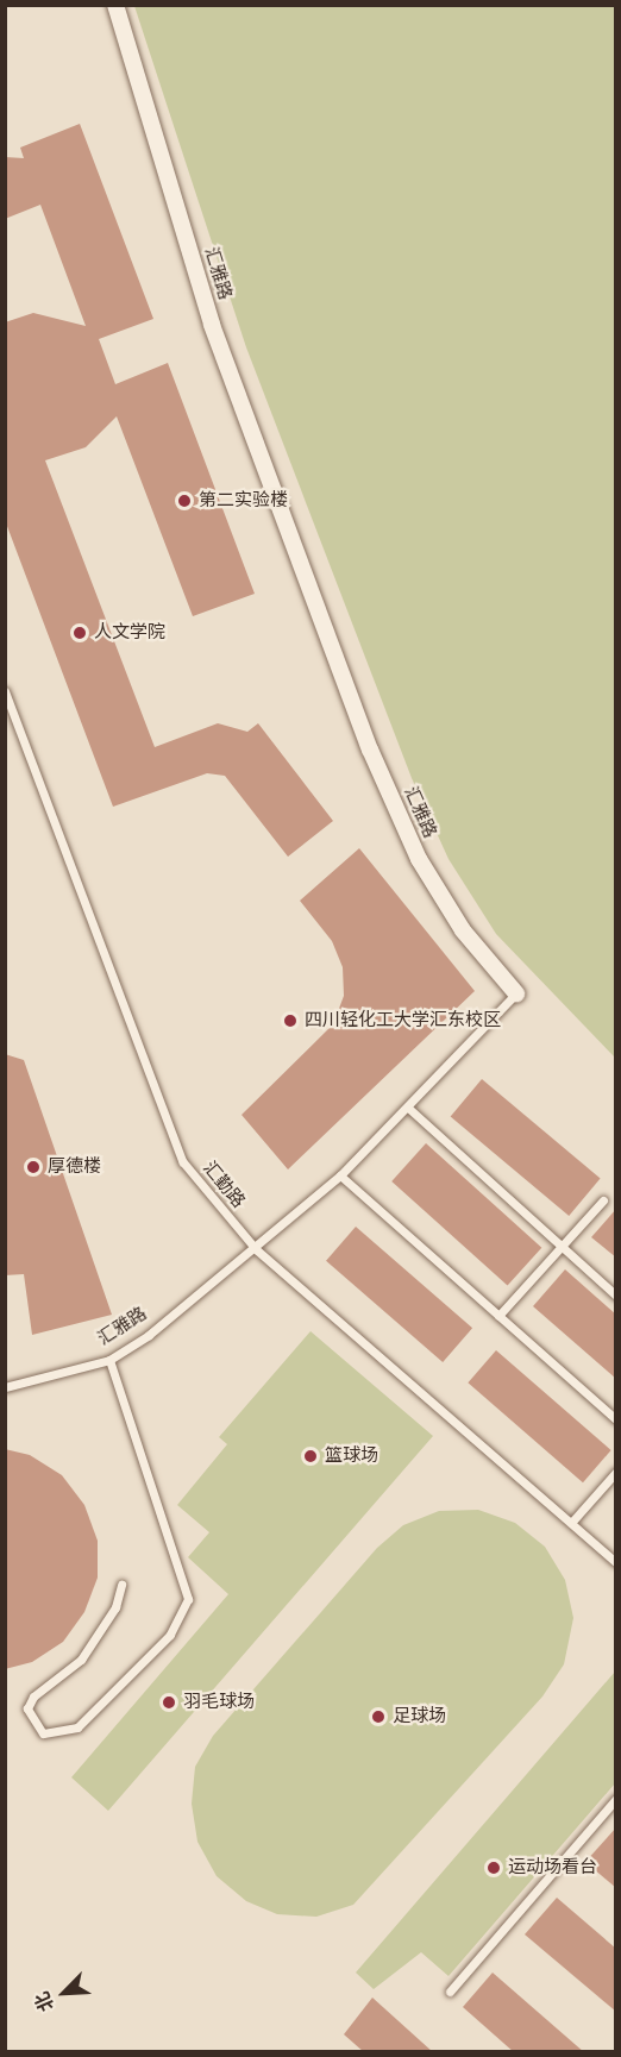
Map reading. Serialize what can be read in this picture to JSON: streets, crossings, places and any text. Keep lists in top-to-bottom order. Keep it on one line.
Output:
{"streets":{"street":["汇雅路"],"lane":["汇勤路"]},"crossings":[["汇雅路","汇勤路"]],"places":["第二实验楼","人文学院","四川轻化工大学汇东校区","厚德楼","篮球场","羽毛球场","足球场","运动场看台"],"north":"bottom left"}
